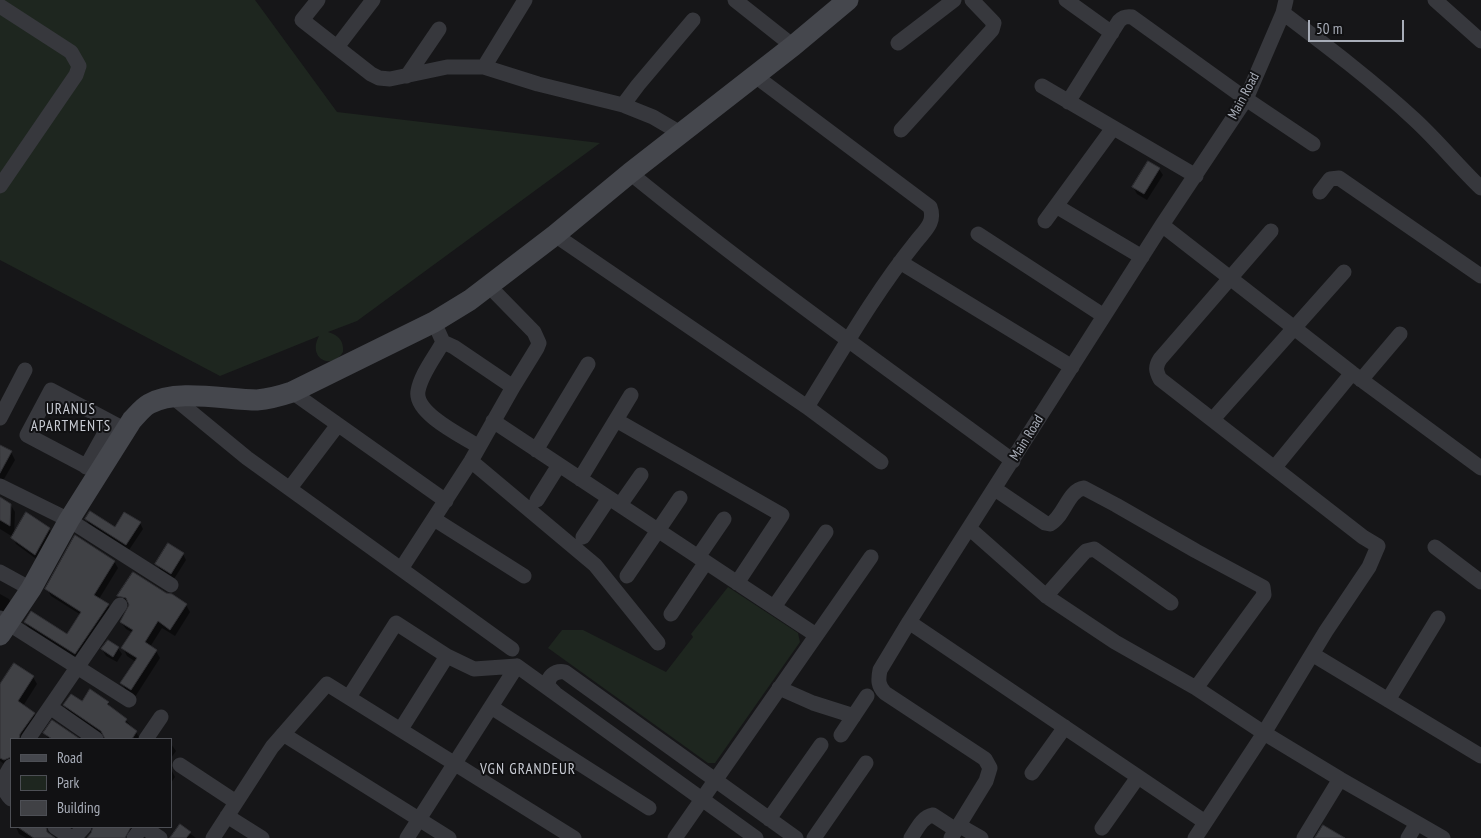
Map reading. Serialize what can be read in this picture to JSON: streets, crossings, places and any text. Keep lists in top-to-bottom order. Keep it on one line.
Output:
{"streets":{"street":["Main Road"]},"districts":["URANUS APARTMENTS","VGN GRANDEUR"],"legend":["Road","Park","Building"],"scale_bar":"50 m"}
